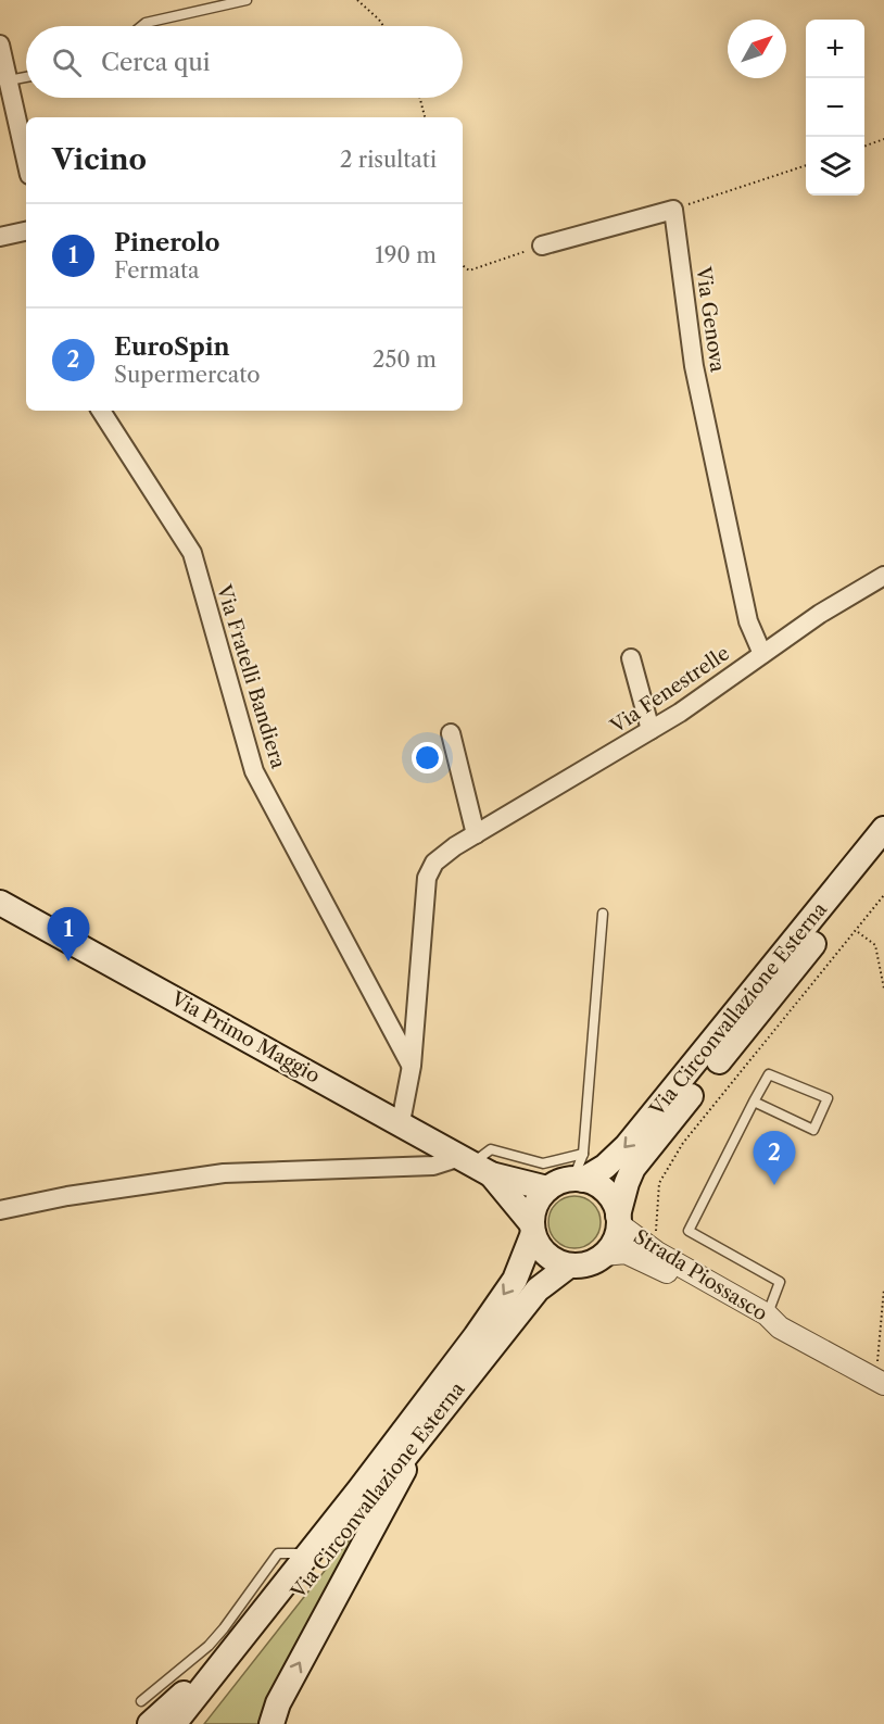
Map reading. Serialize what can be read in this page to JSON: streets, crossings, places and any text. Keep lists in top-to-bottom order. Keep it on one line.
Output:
{"streets":{"main road":["Via Circonvallazione Esterna","Via Primo Maggio"],"street":["Via Genova","Via Fratelli Bandiera","Via Fenestrelle","Strada Piossasco"]},"crossings":[["Via Genova","Via Fenestrelle"],["Via Fratelli Bandiera","Via Fenestrelle"],["Via Fenestrelle","Via Primo Maggio"],["Via Circonvallazione Esterna","Via Primo Maggio"],["Via Circonvallazione Esterna","Strada Piossasco"],["Via Primo Maggio","Strada Piossasco"]],"north":"top right","page":{"map_buttons":["+","−"],"search":"Cerca qui","heading":["Vicino","2 risultati"],"list":[{"mark":"1","name":"Pinerolo","note":"Fermata","value":"190 m"},{"mark":"2","name":"EuroSpin","note":"Supermercato","value":"250 m"}],"pins":["1","2"]}}
